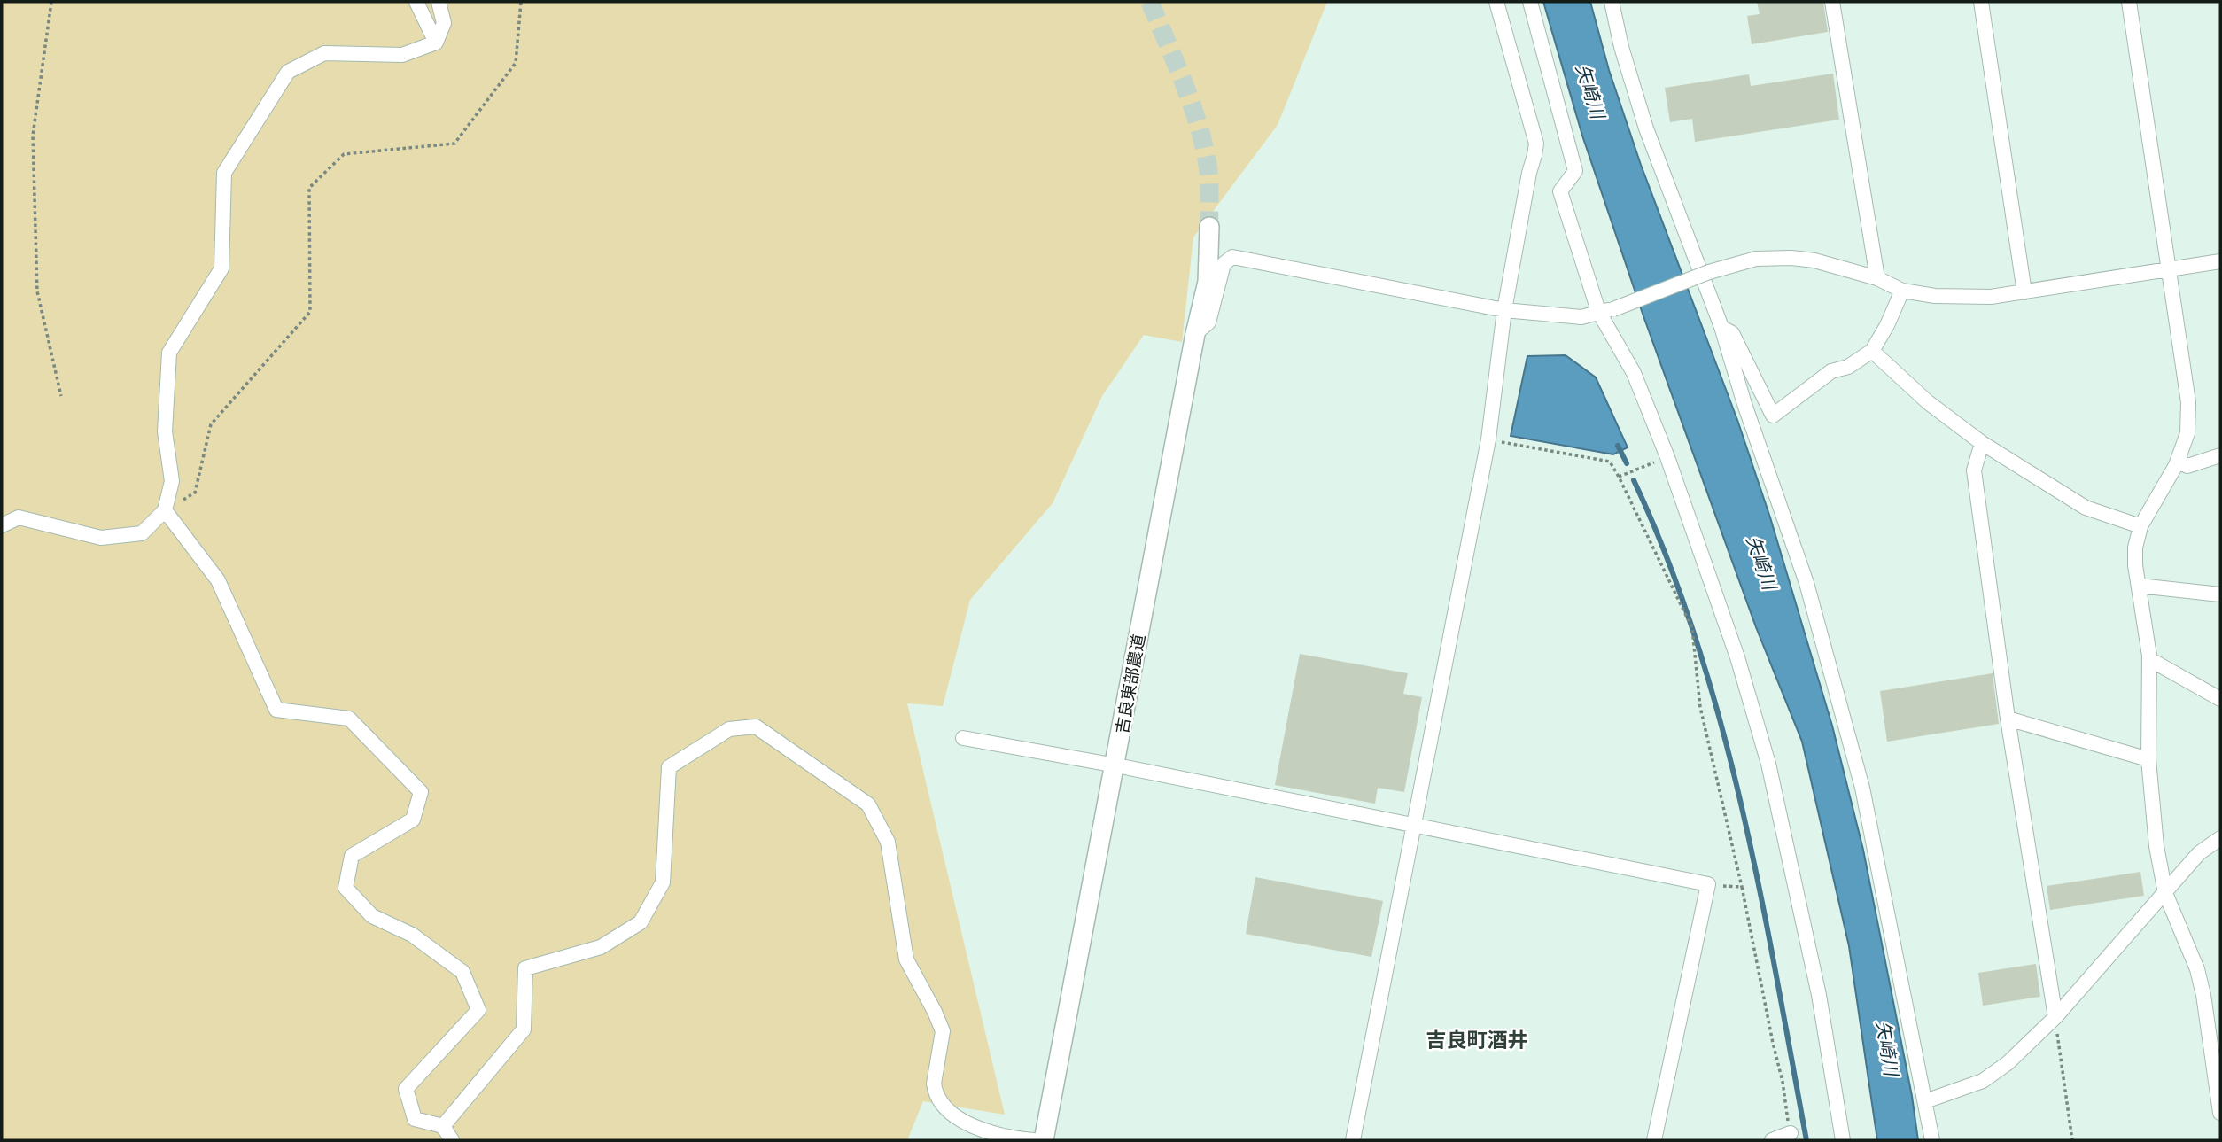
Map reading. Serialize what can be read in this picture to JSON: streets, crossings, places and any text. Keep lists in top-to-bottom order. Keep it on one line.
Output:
{"streets":{"street":["吉良東部農道"]},"districts":["吉良町酒井"],"water":["矢崎川"]}
